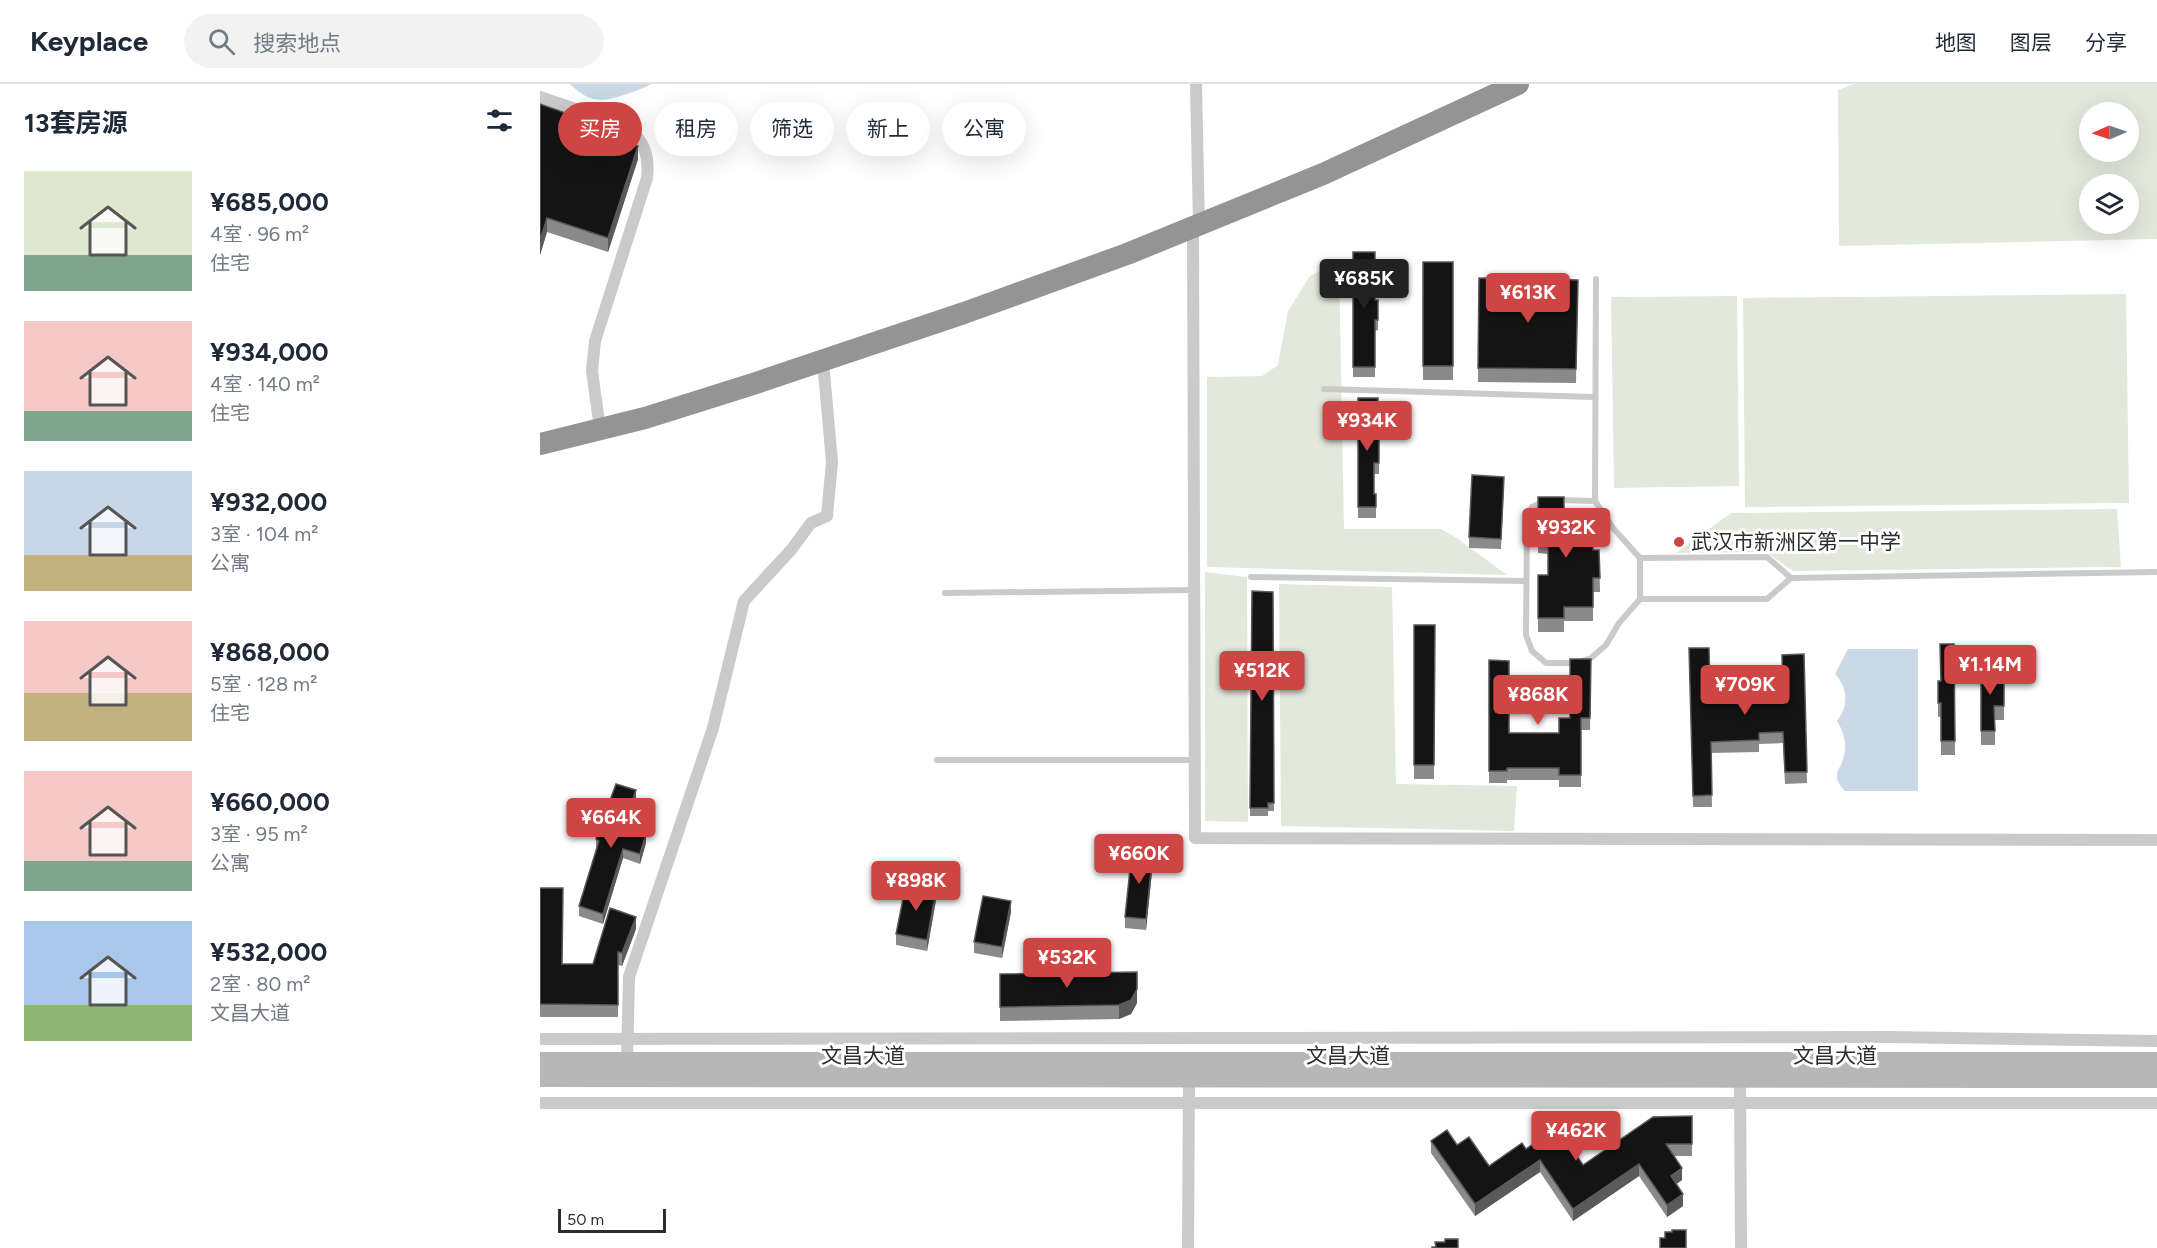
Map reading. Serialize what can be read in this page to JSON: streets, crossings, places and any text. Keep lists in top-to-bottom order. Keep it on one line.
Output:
{"streets":{"main road":["文昌大道"]},"places":["武汉市新洲区第一中学"],"scale_bar":"50 m","north":"left","page":{"header":"Keyplace","search":"搜索地点","nav":["地图","图层","分享"],"heading":"13套房源","chip":["买房","租房","筛选","新上","公寓"],"list":[{"name":"¥685,000","note":"4室 · 96 m² · 住宅"},{"name":"¥934,000","note":"4室 · 140 m² · 住宅"},{"name":"¥932,000","note":"3室 · 104 m² · 公寓"},{"name":"¥868,000","note":"5室 · 128 m² · 住宅"},{"name":"¥660,000","note":"3室 · 95 m² · 公寓"},{"name":"¥532,000","note":"2室 · 80 m² · 文昌大道"}],"price":["¥685K","¥613K","¥934K","¥932K","¥1.14M","¥512K","¥709K","¥868K","¥664K","¥660K","¥898K","¥532K","¥462K"],"scale":"50 m"}}
